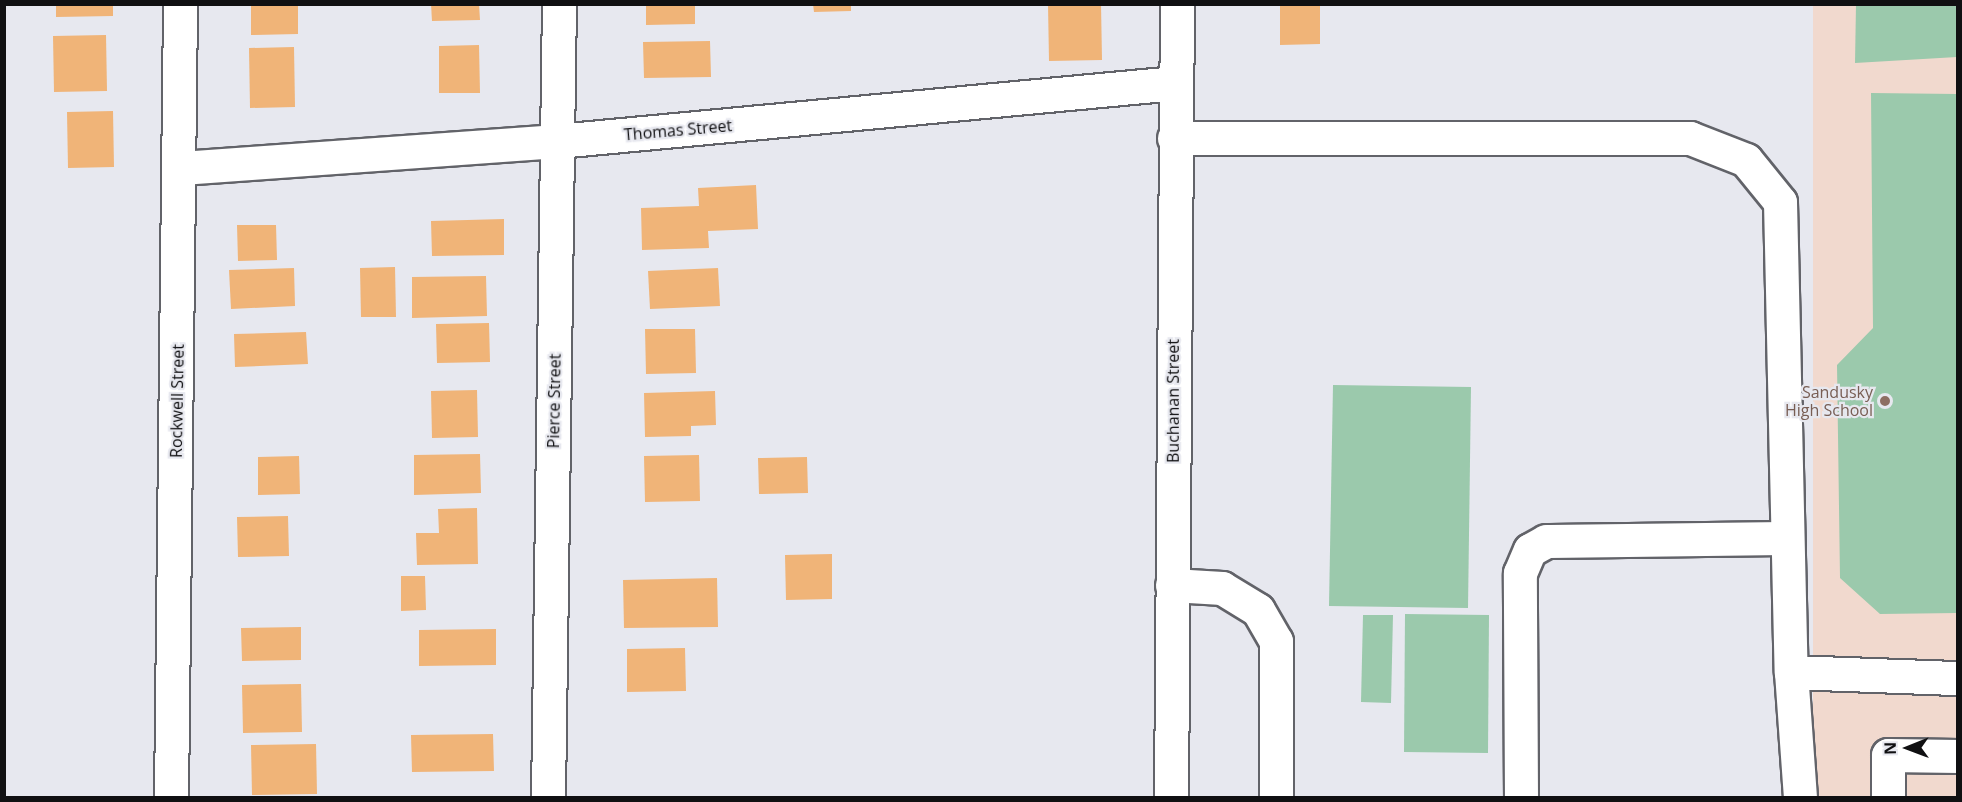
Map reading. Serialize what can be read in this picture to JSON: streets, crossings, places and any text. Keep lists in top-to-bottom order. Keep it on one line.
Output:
{"streets":{"street":["Thomas Street","Rockwell Street","Pierce Street","Buchanan Street"]},"crossings":[["Thomas Street","Rockwell Street"],["Thomas Street","Pierce Street"],["Thomas Street","Buchanan Street"]],"places":["Sandusky High School"],"north":"left"}
